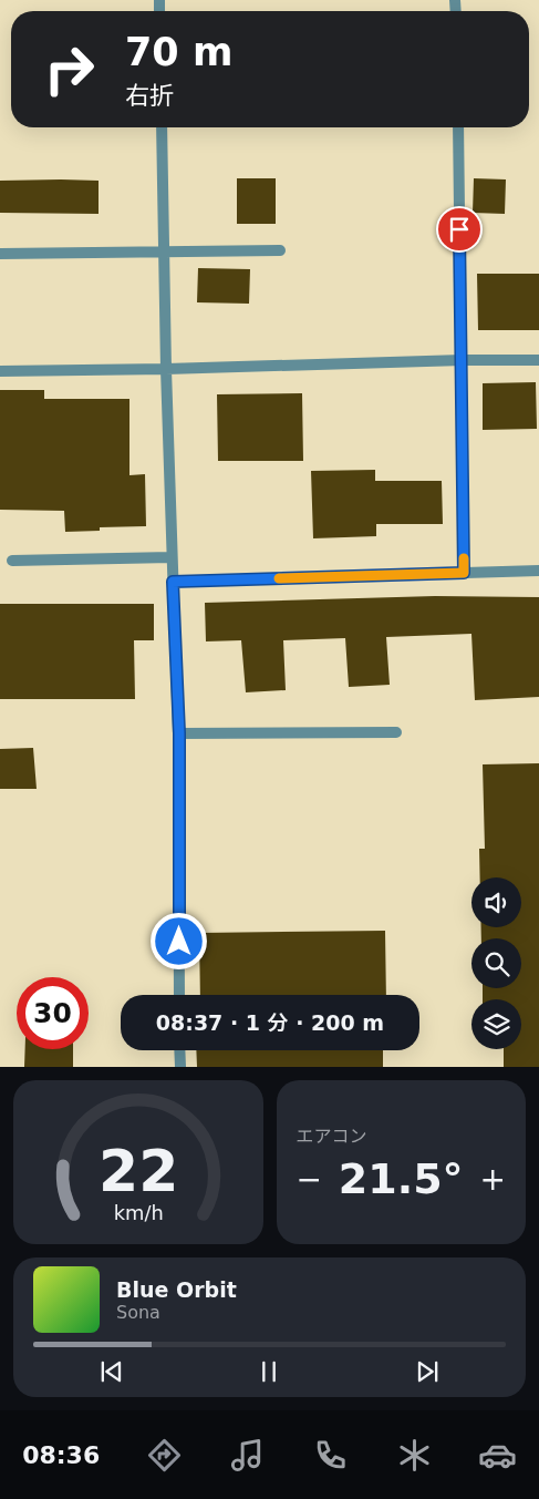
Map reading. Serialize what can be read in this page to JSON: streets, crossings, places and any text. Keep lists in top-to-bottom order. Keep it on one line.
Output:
{"page":{"turn":["70 m","右折"],"limit":"30","trip":"08:37 · 1 分 · 200 m","tile":"エアコン","heat":["−","21.5°","+"],"song":["Blue Orbit","Sona"],"tabs":"08:36","gauge":["22","km/h"]}}
